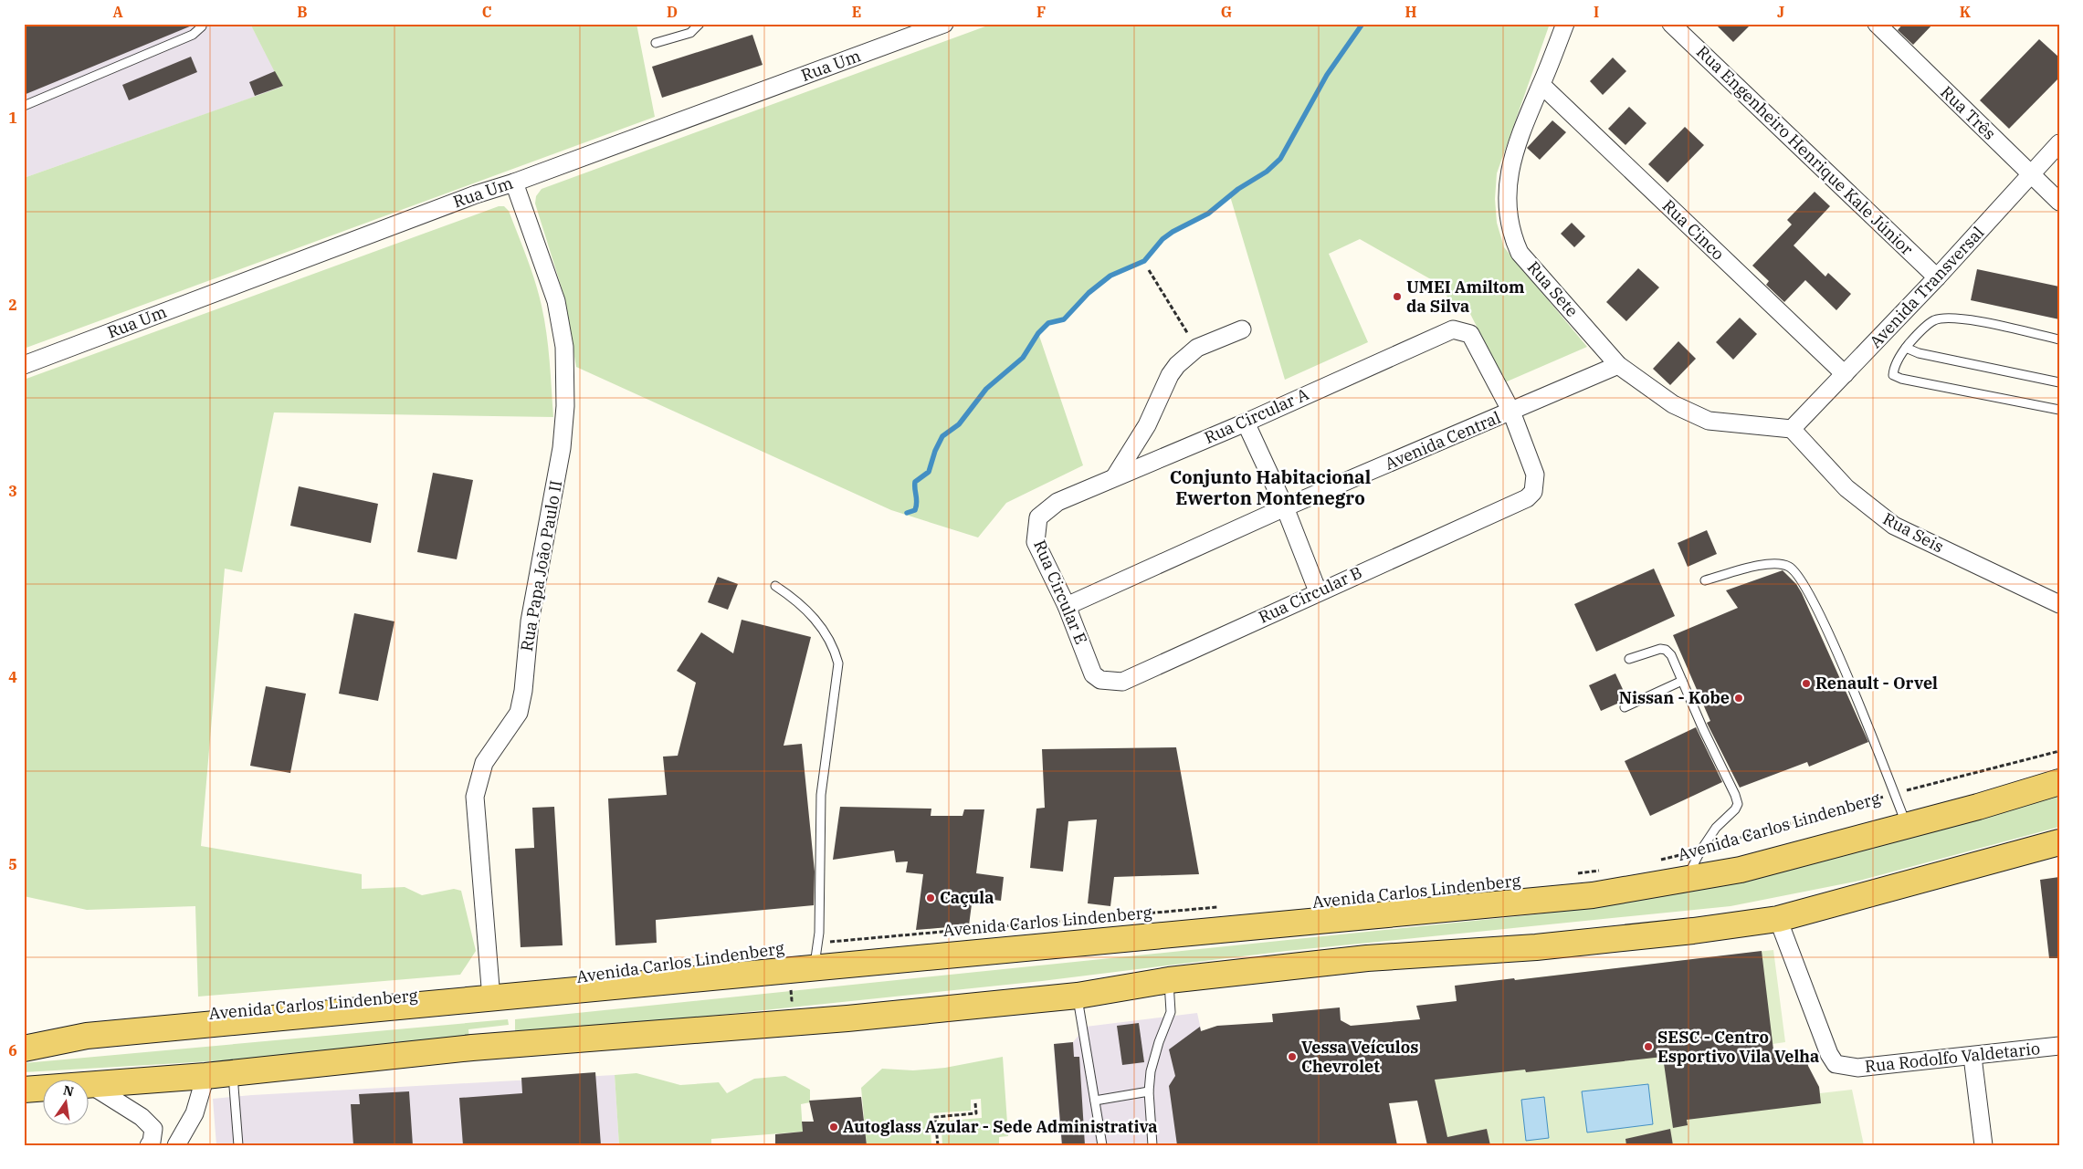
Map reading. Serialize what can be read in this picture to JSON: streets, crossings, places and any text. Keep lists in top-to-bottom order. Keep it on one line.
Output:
{"streets":{"main road":["Avenida Carlos Lindenberg"],"street":["Rua Um","Rua Três","Rua Engenheiro Henrique Kale Júnior","Rua Cinco","Avenida Transversal","Rua Sete","Rua Circular A","Avenida Central","Rua Seis","Rua Papa João Paulo II","Rua Circular E","Rua Circular B","Rua Rodolfo Valdetario"]},"crossings":[["Rua Um","Rua Papa João Paulo II"],["Rua Três","Avenida Transversal"],["Rua Engenheiro Henrique Kale Júnior","Avenida Transversal"],["Rua Cinco","Avenida Transversal"],["Rua Cinco","Rua Sete"],["Avenida Transversal","Rua Sete"],["Avenida Transversal","Rua Seis"],["Rua Sete","Avenida Central"],["Rua Sete","Rua Seis"],["Rua Circular A","Avenida Central"],["Rua Circular A","Rua Circular E"],["Rua Circular A","Rua Circular B"],["Avenida Central","Rua Circular E"],["Avenida Central","Rua Circular B"],["Rua Papa João Paulo II","Avenida Carlos Lindenberg"],["Rua Circular E","Rua Circular B"]],"districts":["Conjunto Habitacional Ewerton Montenegro"],"places":["UMEI Amiltom da Silva","Renault - Orvel","Nissan - Kobe","Caçula","SESC - Centro Esportivo Vila Velha","Vessa Veículos Chevrolet","Autoglass Azular - Sede Administrativa"],"north":"top","grid":{"columns":["A","B","C","D","E","F","G","H","I","J","K"],"rows":["1","2","3","4","5","6"]}}
